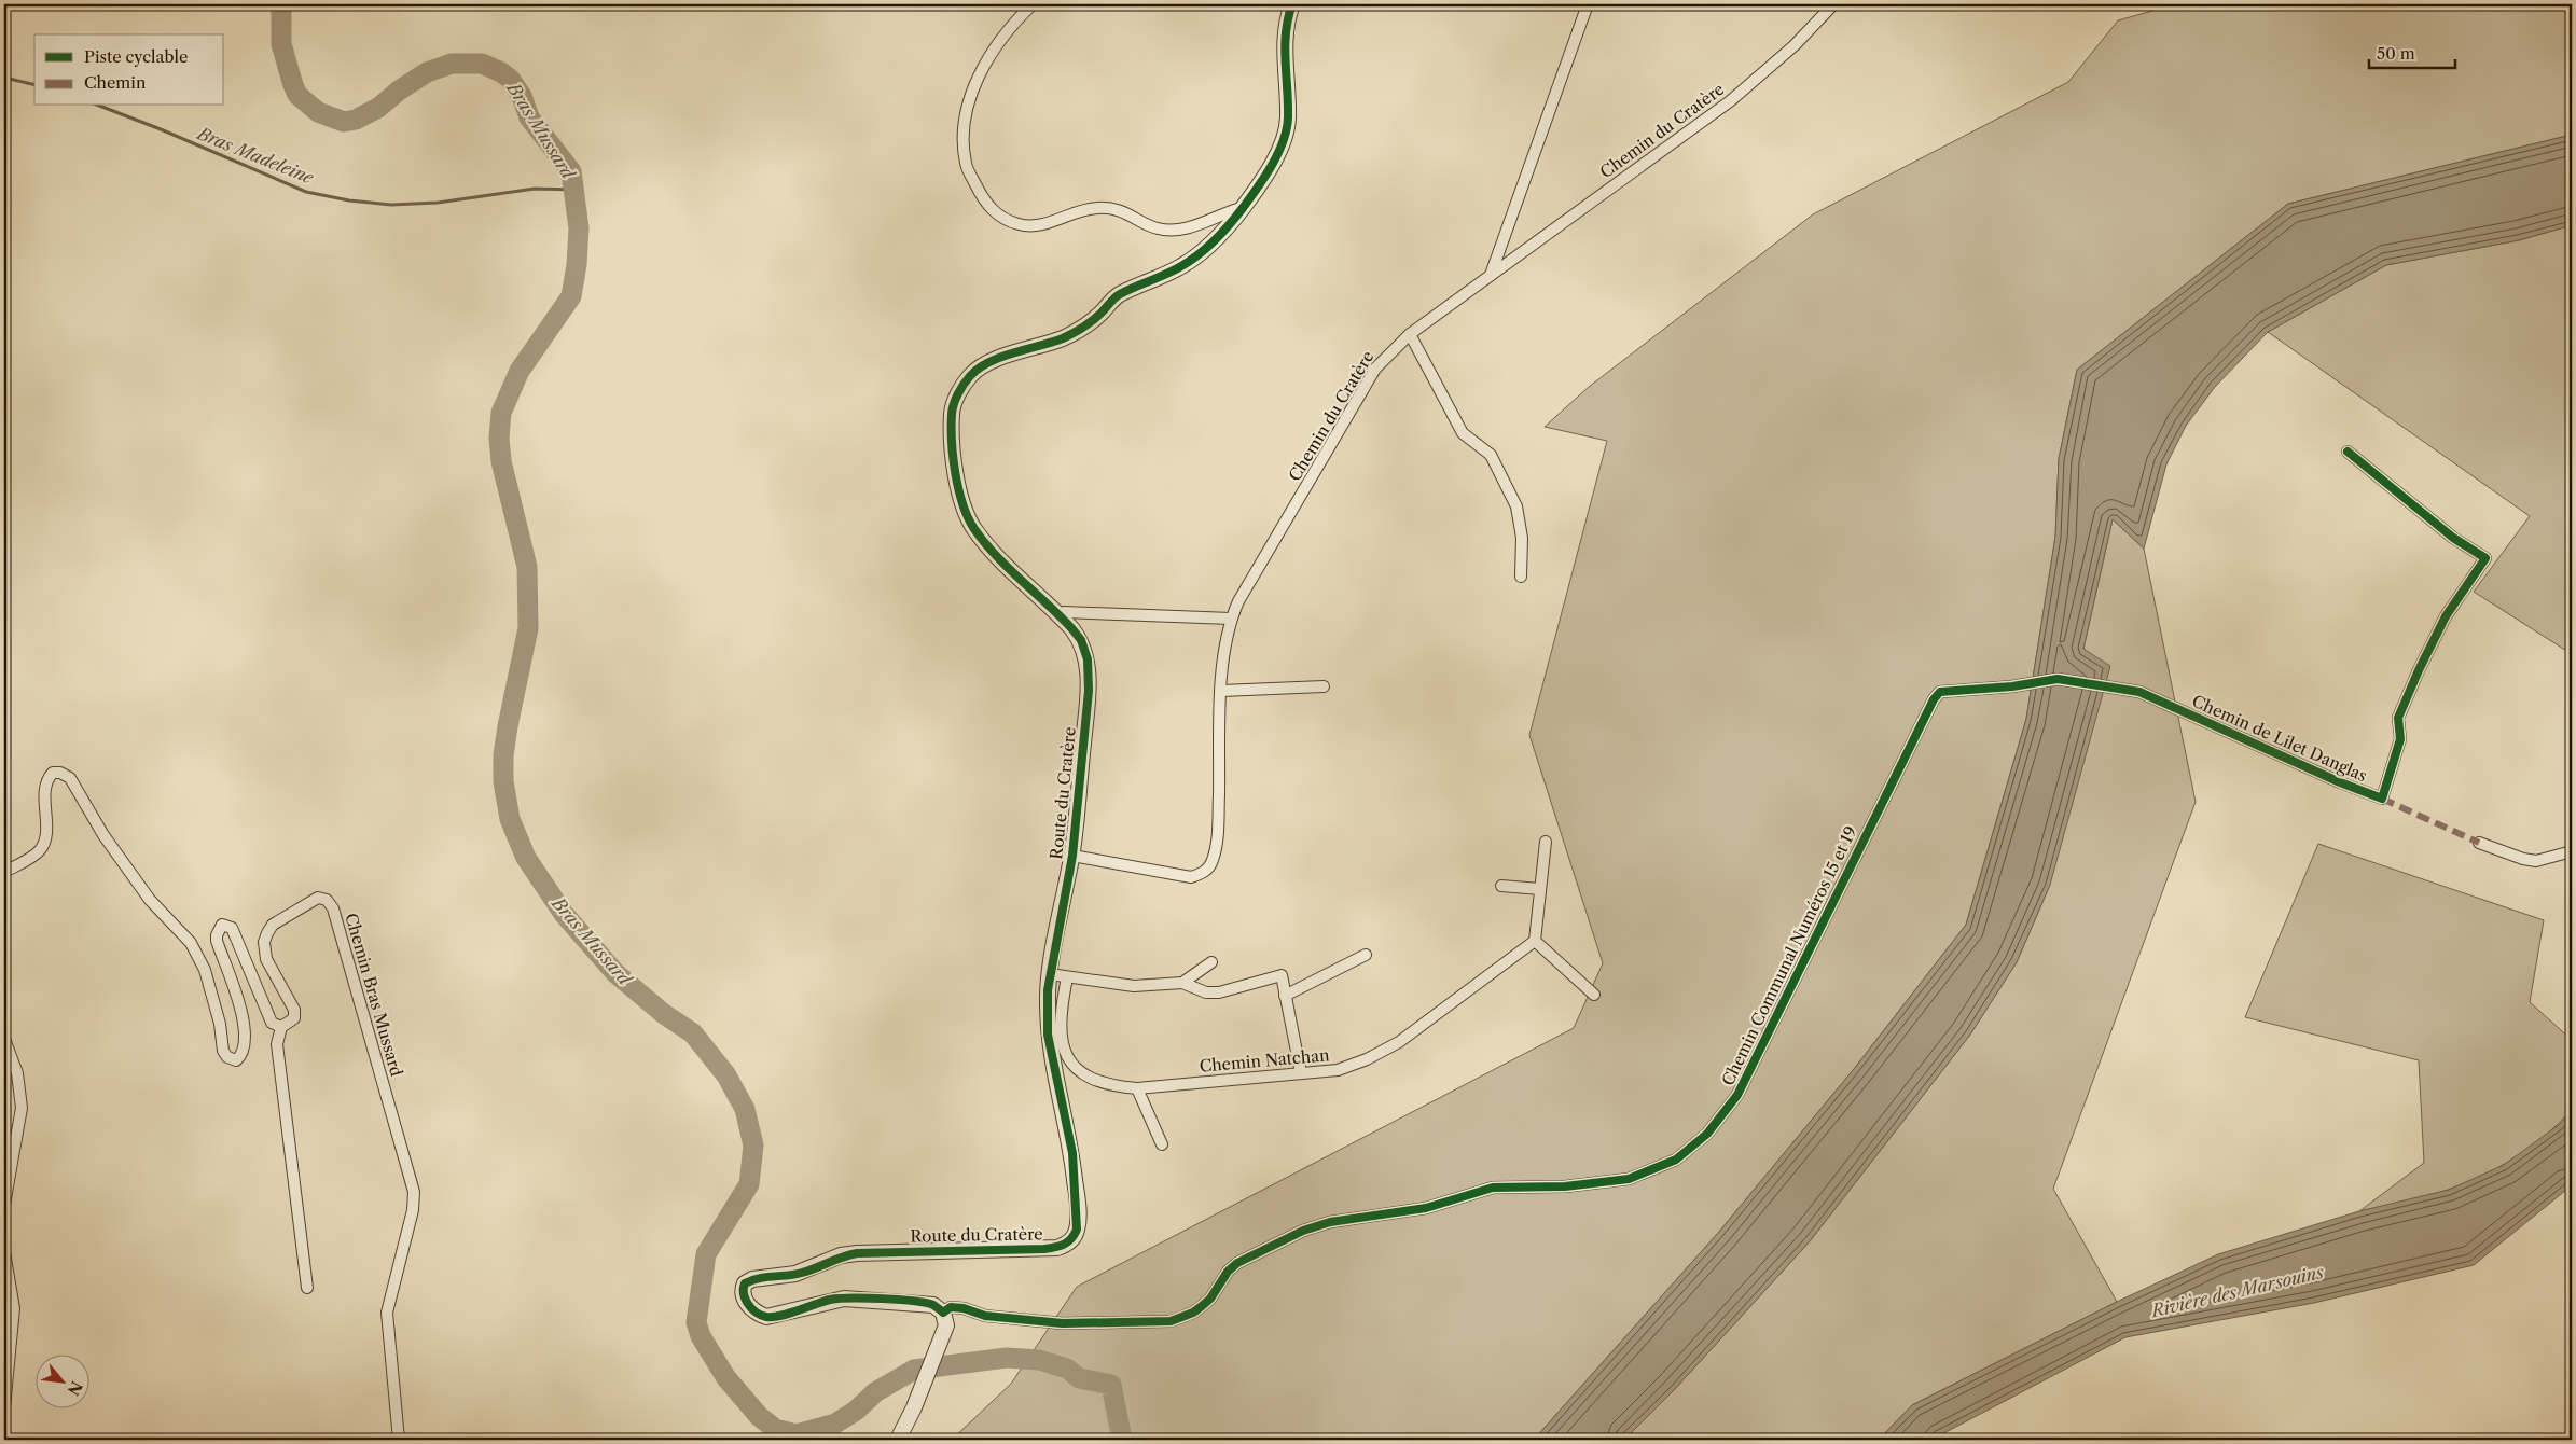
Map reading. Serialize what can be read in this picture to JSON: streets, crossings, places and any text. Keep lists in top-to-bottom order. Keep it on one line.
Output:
{"streets":{"street":["Chemin du Cratère","Chemin de Lilet Danglas","Route du Cratère","Chemin Communal Numéros 15 et 19","Chemin Bras Mussard","Chemin Natchan"]},"crossings":[["Chemin du Cratère","Route du Cratère"],["Chemin de Lilet Danglas","Chemin Communal Numéros 15 et 19"],["Route du Cratère","Chemin Communal Numéros 15 et 19"]],"water":["Bras Mussard","Bras Madeleine","Rivière des Marsouins"],"legend":["Piste cyclable","Chemin"],"scale_bar":"50 m","north":"bottom right"}
